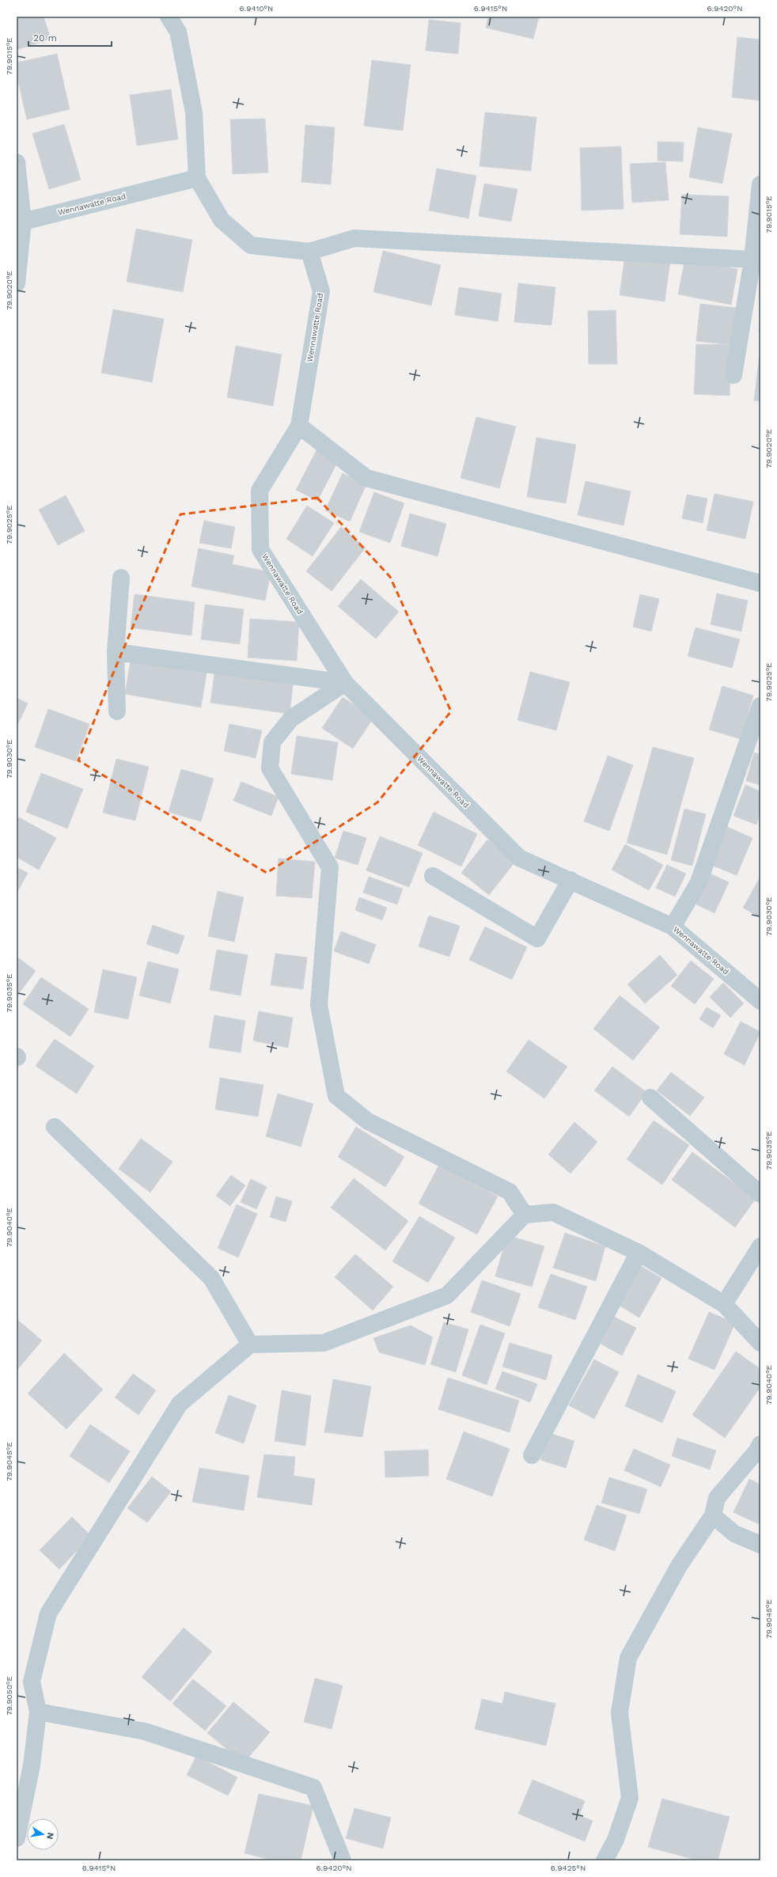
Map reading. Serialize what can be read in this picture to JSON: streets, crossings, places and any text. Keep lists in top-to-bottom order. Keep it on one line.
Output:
{"streets":{"street":["Wennawatte Road"]},"scale_bar":"20 m","north":"right","coordinates":["6.9410°N","6.9415°N","6.9420°N","79.9015°E","79.9020°E","79.9025°E","79.9030°E","79.9035°E","79.9040°E","79.9045°E","79.9050°E","6.9425°N"]}
